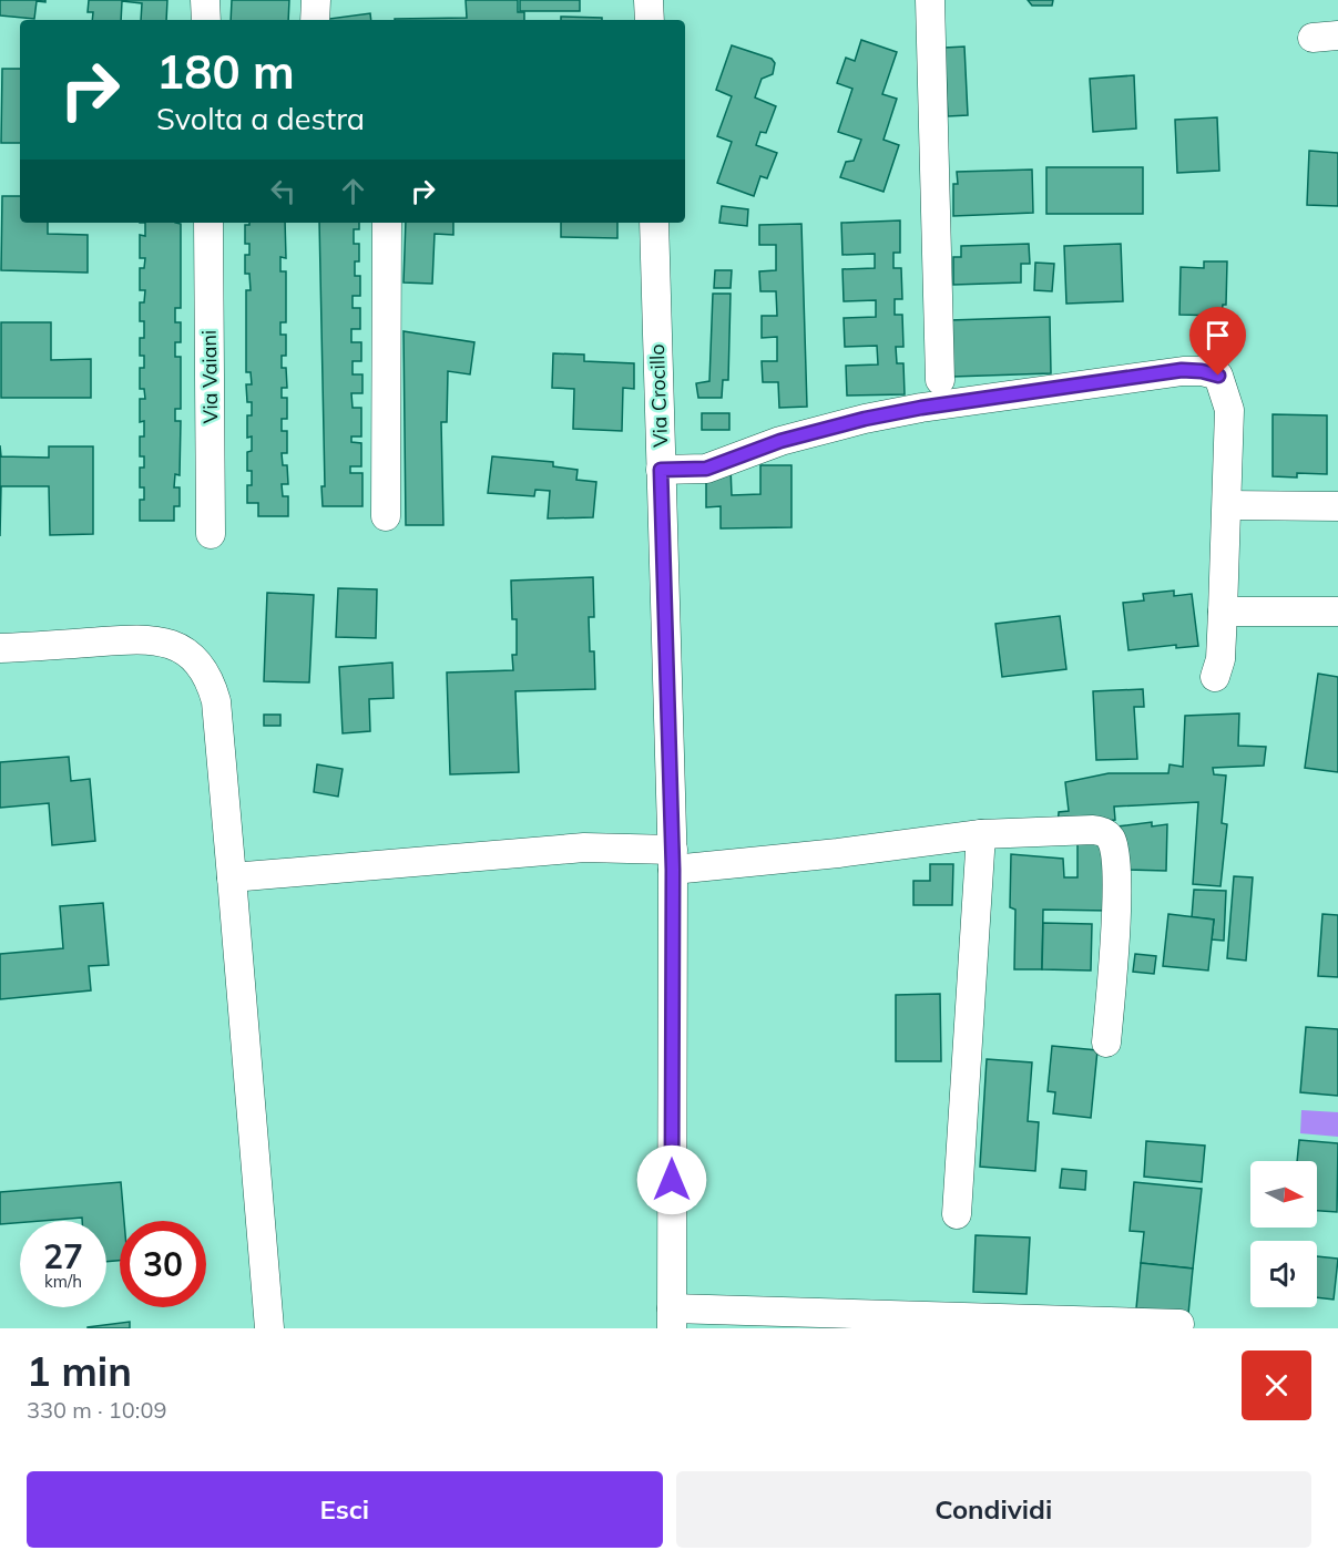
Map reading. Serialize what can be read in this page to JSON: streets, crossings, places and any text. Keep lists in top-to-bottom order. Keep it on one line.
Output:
{"streets":{"street":["Via Vaiani","Via Crocillo"]},"north":"right","page":{"turn":["180 m","Svolta a destra"],"speed":"27 km/h","limit":"30","heading":["1 min","330 m · 10:09"],"buttons":["Esci","Condividi"]}}
